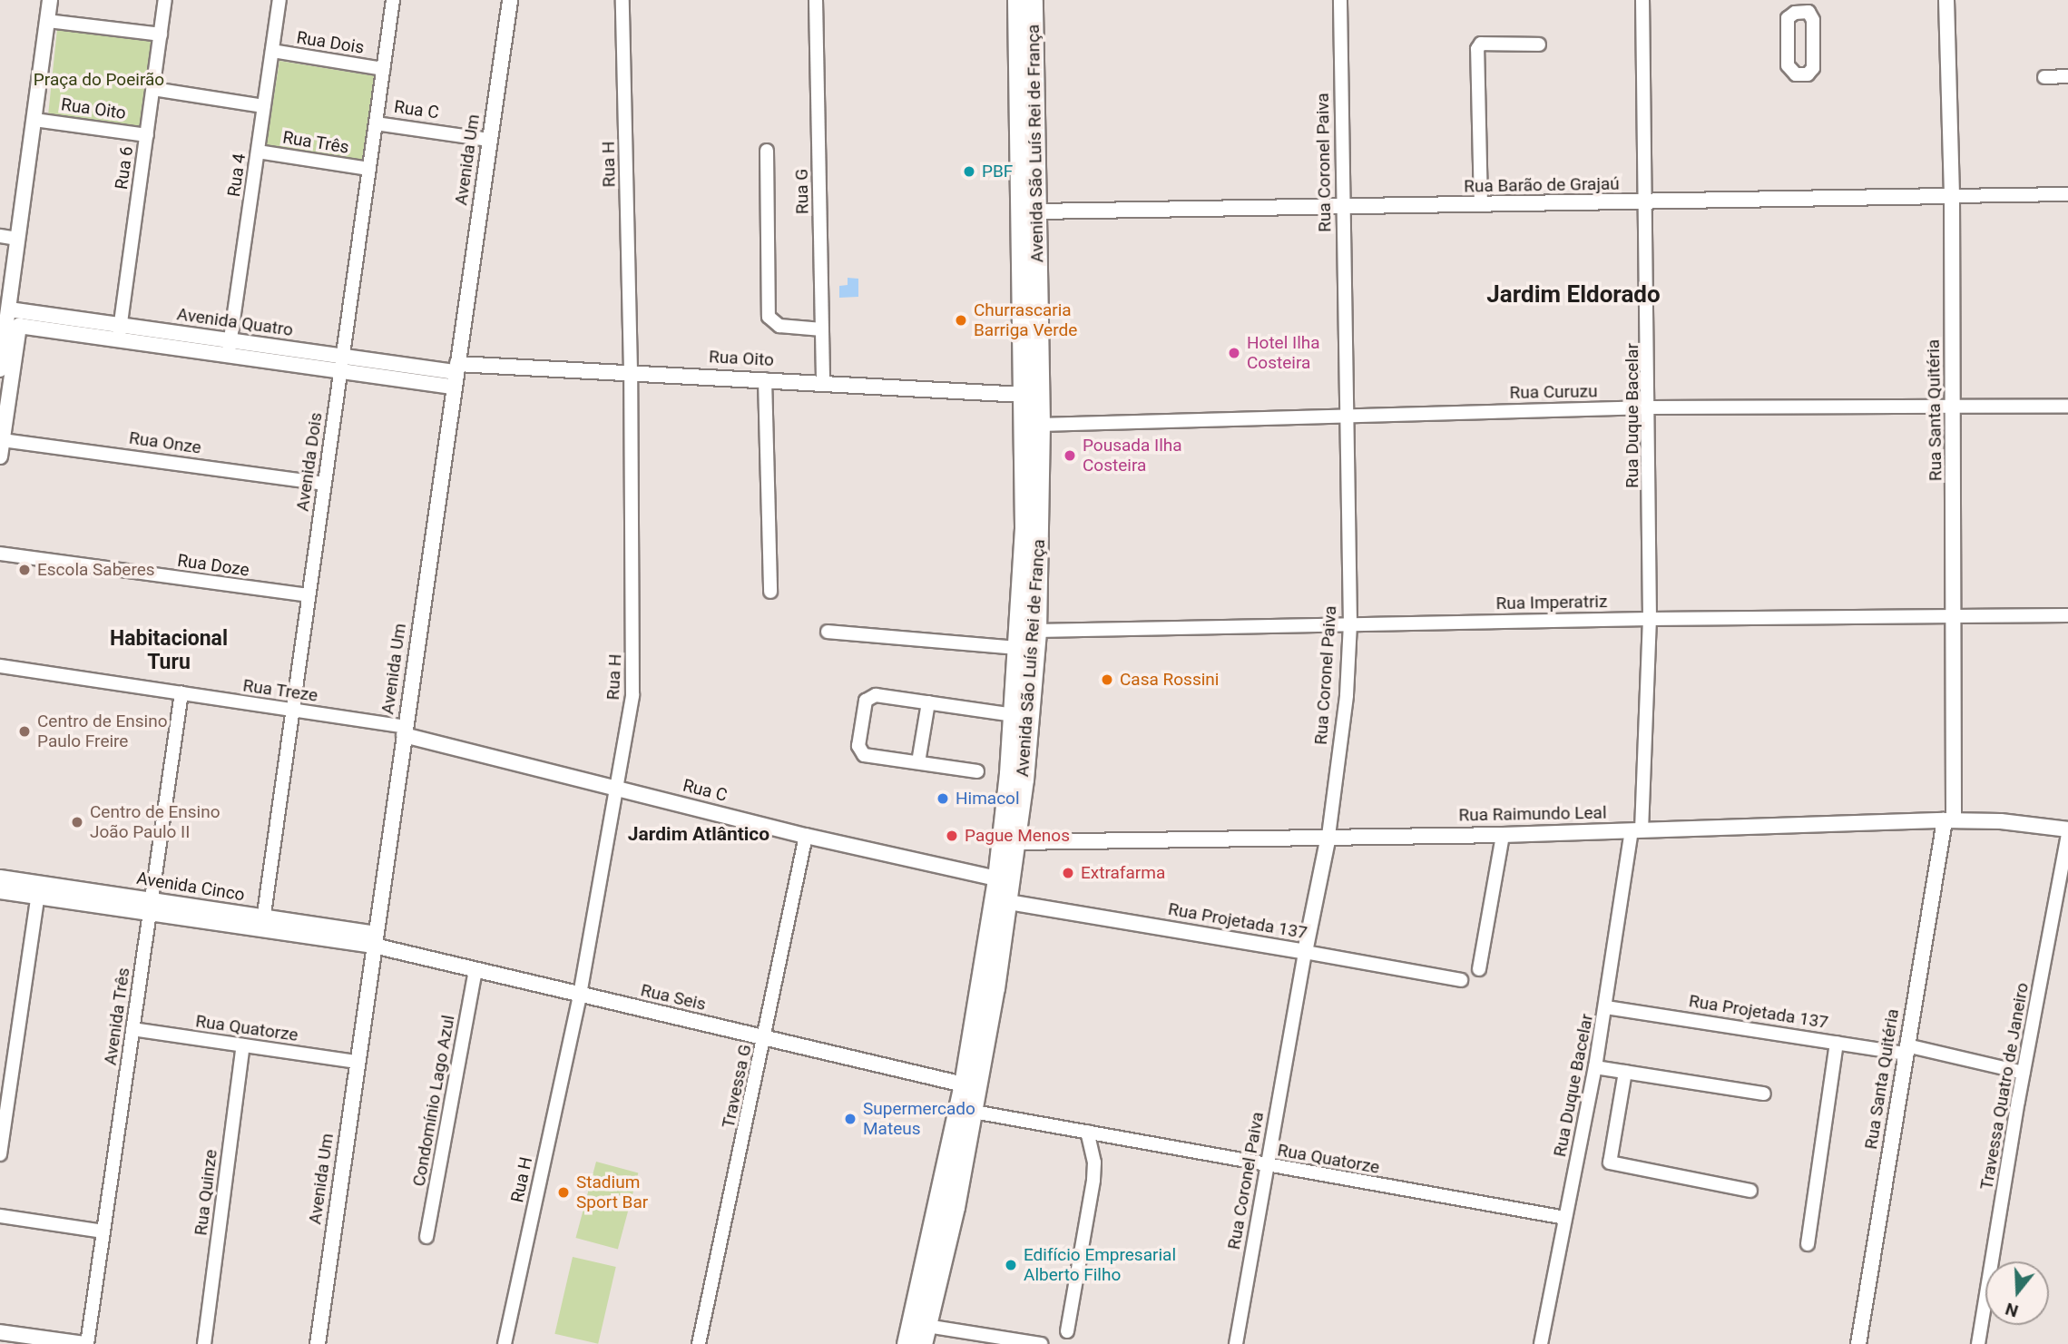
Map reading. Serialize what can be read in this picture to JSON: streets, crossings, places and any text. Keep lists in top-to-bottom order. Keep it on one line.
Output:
{"streets":{"main road":["Avenida São Luís Rei de França"],"street":["Rua Dois","Rua Oito","Rua C","Rua Três","Avenida Um","Rua Coronel Paiva","Rua H","Rua 6","Rua 4","Rua Barão de Grajaú","Rua G","Avenida Quatro","Rua Curuzu","Rua Santa Quitéria","Rua Duque Bacelar","Rua Onze","Avenida Dois","Rua Doze","Rua Imperatriz","Rua Treze","Rua Raimundo Leal","Avenida Cinco","Rua Projetada 137","Rua Seis","Avenida Três","Rua Quatorze","Travessa G","Travessa Quatro de Janeiro","Condomínio Lago Azul","Rua Quinze"]},"crossings":[["Rua Dois","Rua 4"],["Rua Dois","Avenida Dois"],["Rua Oito","Avenida São Luís Rei de França"],["Rua Oito","Avenida Um"],["Rua Oito","Rua H"],["Rua Oito","Rua 6"],["Rua Oito","Rua G"],["Rua Oito","Avenida Quatro"],["Rua C","Avenida São Luís Rei de França"],["Rua C","Avenida Um"],["Rua C","Rua H"],["Rua C","Avenida Dois"],["Rua C","Rua Treze"],["Rua C","Travessa G"],["Rua Três","Rua 4"],["Rua Três","Avenida Dois"],["Avenida São Luís Rei de França","Rua Barão de Grajaú"],["Avenida São Luís Rei de França","Rua Curuzu"],["Avenida São Luís Rei de França","Rua Imperatriz"],["Avenida São Luís Rei de França","Rua Raimundo Leal"],["Avenida São Luís Rei de França","Rua Projetada 137"],["Avenida São Luís Rei de França","Rua Seis"],["Avenida São Luís Rei de França","Rua Quatorze"],["Avenida Um","Avenida Quatro"],["Avenida Um","Rua Treze"],["Avenida Um","Avenida Cinco"],["Avenida Um","Rua Seis"],["Avenida Um","Rua Quatorze"],["Rua Coronel Paiva","Rua Barão de Grajaú"],["Rua Coronel Paiva","Rua Curuzu"],["Rua Coronel Paiva","Rua Imperatriz"],["Rua Coronel Paiva","Rua Raimundo Leal"],["Rua Coronel Paiva","Rua Projetada 137"],["Rua Coronel Paiva","Rua Quatorze"],["Rua H","Rua Seis"],["Rua 6","Avenida Quatro"],["Rua 4","Avenida Quatro"],["Rua Barão de Grajaú","Rua Santa Quitéria"],["Rua Barão de Grajaú","Rua Duque Bacelar"],["Avenida Quatro","Avenida Dois"],["Rua Curuzu","Rua Santa Quitéria"],["Rua Curuzu","Rua Duque Bacelar"],["Rua Santa Quitéria","Rua Imperatriz"],["Rua Santa Quitéria","Rua Raimundo Leal"],["Rua Santa Quitéria","Rua Projetada 137"],["Rua Duque Bacelar","Rua Imperatriz"],["Rua Duque Bacelar","Rua Raimundo Leal"],["Rua Duque Bacelar","Rua Projetada 137"],["Rua Duque Bacelar","Rua Quatorze"],["Rua Onze","Avenida Dois"],["Avenida Dois","Rua Doze"],["Avenida Dois","Rua Treze"],["Avenida Dois","Avenida Cinco"],["Rua Treze","Avenida Três"],["Avenida Cinco","Rua Seis"],["Avenida Cinco","Avenida Três"],["Rua Projetada 137","Travessa Quatro de Janeiro"],["Rua Seis","Travessa G"],["Rua Seis","Condomínio Lago Azul"],["Avenida Três","Rua Quatorze"],["Rua Quatorze","Rua Quinze"]],"districts":["Jardim Eldorado","Habitacional Turu","Jardim Atlântico"],"parks":["Praça do Poeirão"],"places":["PBF","Churrascaria Barriga Verde","Hotel Ilha Costeira","Pousada Ilha Costeira","Escola Saberes","Casa Rossini","Centro de Ensino Paulo Freire","Himacol","Centro de Ensino João Paulo II","Pague Menos","Extrafarma","Supermercado Mateus","Stadium Sport Bar","Edifício Empresarial Alberto Filho"],"north":"bottom"}
